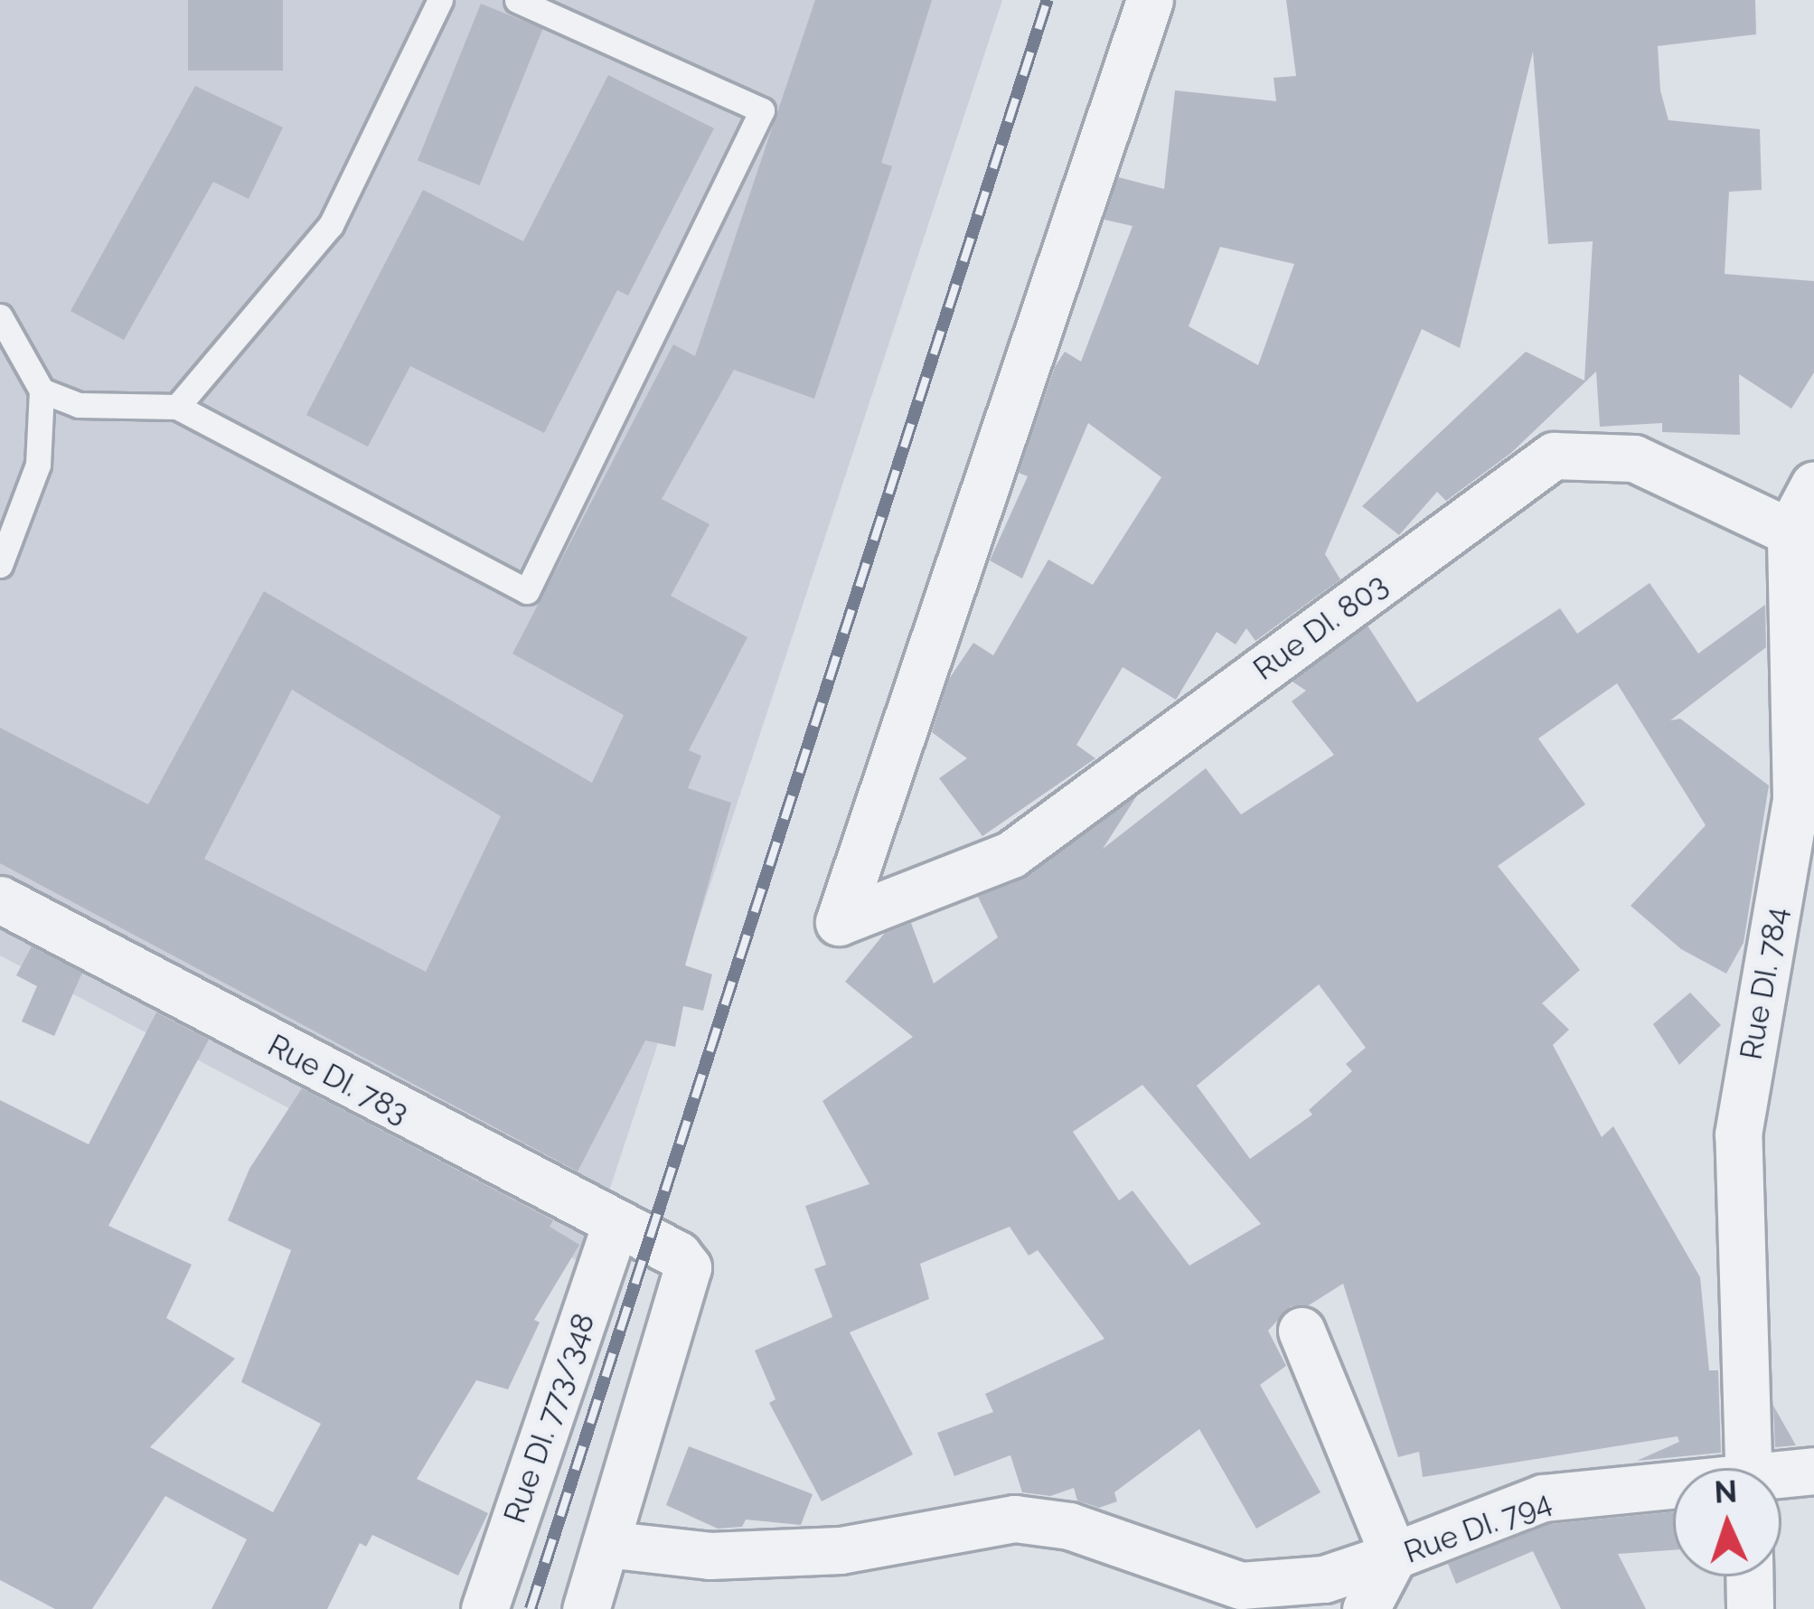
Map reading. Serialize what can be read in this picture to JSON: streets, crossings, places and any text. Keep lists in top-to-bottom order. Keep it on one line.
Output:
{"streets":{"street":["Rue DI. 803","Rue DI. 784","Rue DI. 783","Rue DI. 773/348","Rue DI. 794"]},"crossings":[["Rue DI. 803","Rue DI. 784"],["Rue DI. 783","Rue DI. 773/348"]],"north":"top"}
